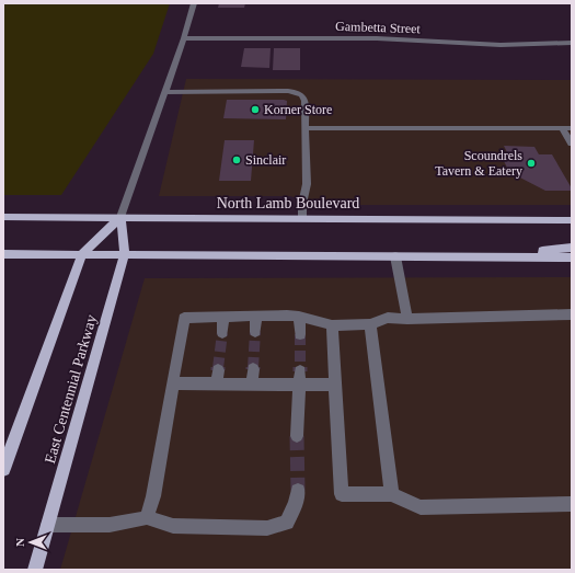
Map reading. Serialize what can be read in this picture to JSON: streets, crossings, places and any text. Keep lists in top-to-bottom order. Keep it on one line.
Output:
{"streets":{"main road":["North Lamb Boulevard","East Centennial Parkway"],"street":["Gambetta Street"]},"crossings":[["Gambetta Street","East Centennial Parkway"],["North Lamb Boulevard","East Centennial Parkway"]],"places":["Korner Store","Sinclair","Scoundrels Tavern & Eatery"],"north":"left"}
